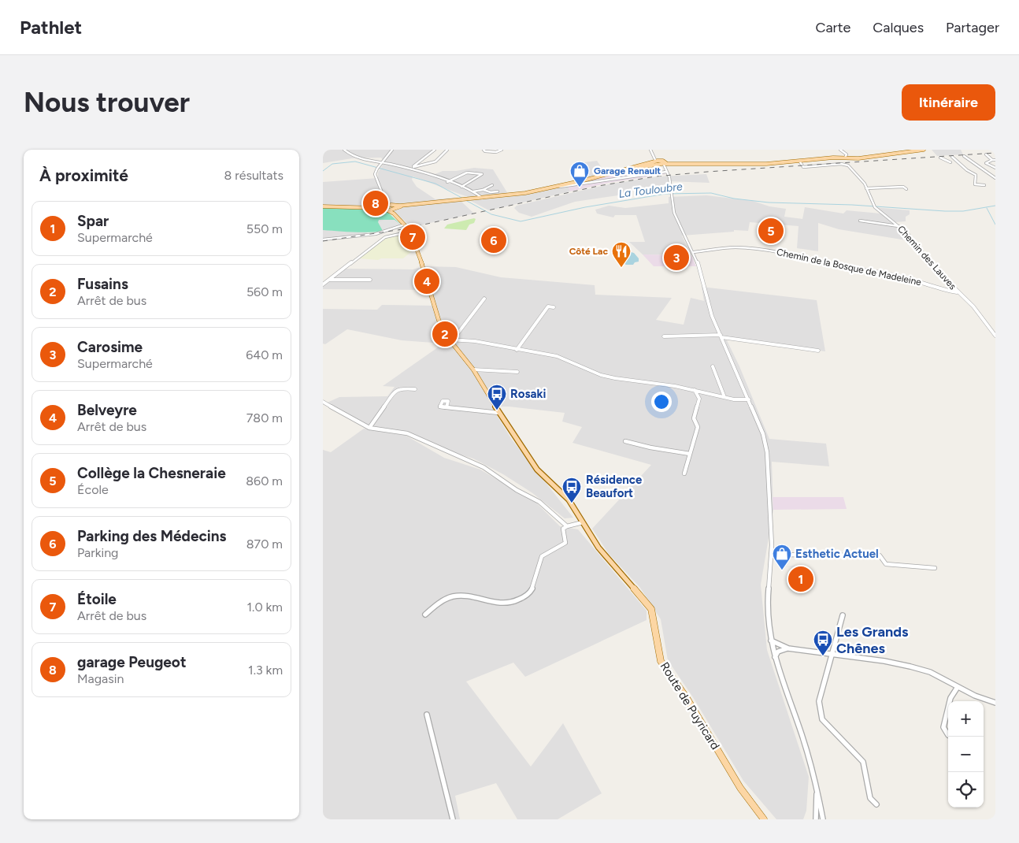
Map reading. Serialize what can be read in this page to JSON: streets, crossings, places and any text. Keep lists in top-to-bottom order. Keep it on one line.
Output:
{"streets":{"main road":["Route de Puyricard"],"street":["Chemin des Lauves","Chemin de la Bosque de Madeleine"]},"crossings":[["Chemin des Lauves","Chemin de la Bosque de Madeleine"]],"water":["La Touloubre"],"places":{"shop":["Garage Renault","Esthetic Actuel"],"restaurant":["Côté Lac"],"bus stop":["Rosaki","Résidence Beaufort","Les Grands Chênes"]},"page":{"header":"Pathlet","nav":["Carte","Calques","Partager"],"buttons":"Itinéraire","title":"Nous trouver","heading":["À proximité","8 résultats"],"pins":["8","5","7","6","3","4","2","1"],"list":[{"mark":"1","name":"Spar","note":"Supermarché","value":"550 m"},{"mark":"2","name":"Fusains","note":"Arrêt de bus","value":"560 m"},{"mark":"3","name":"Carosime","note":"Supermarché","value":"640 m"},{"mark":"4","name":"Belveyre","note":"Arrêt de bus","value":"780 m"},{"mark":"5","name":"Collège la Chesneraie","note":"École","value":"860 m"},{"mark":"6","name":"Parking des Médecins","note":"Parking","value":"870 m"},{"mark":"7","name":"Étoile","note":"Arrêt de bus","value":"1.0 km"},{"mark":"8","name":"garage Peugeot","note":"Magasin","value":"1.3 km"}],"map_buttons":["+","−"]}}
